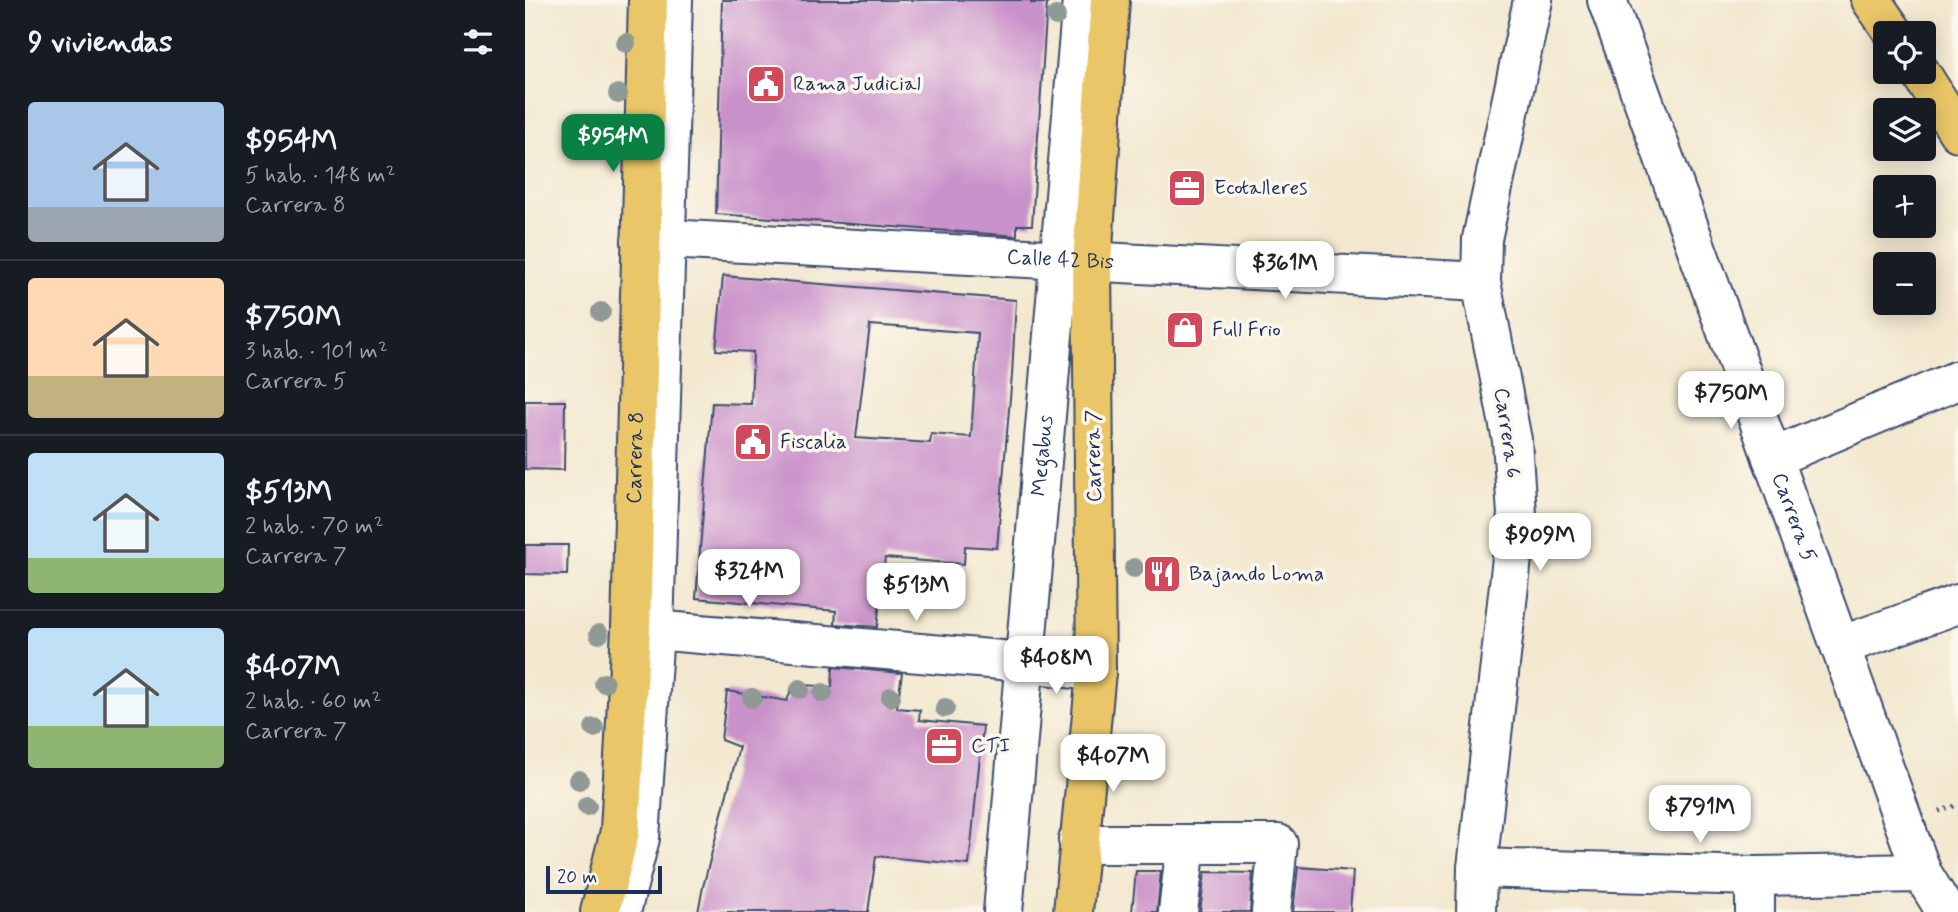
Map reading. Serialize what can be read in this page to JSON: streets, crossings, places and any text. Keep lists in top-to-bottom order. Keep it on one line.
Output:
{"streets":{"main road":["Carrera 7","Carrera 8"],"street":["Calle 42 Bis","Carrera 6","Megabus","Carrera 5"]},"crossings":[["Calle 42 Bis","Carrera 6"],["Calle 42 Bis","Megabus"],["Calle 42 Bis","Carrera 7"],["Calle 42 Bis","Carrera 8"],["Megabus","Carrera 7"]],"places":{"public building":["Rama Judicial","Fiscalia"],"office":["Ecotalleres","CTI"],"shop":["Full Frio"],"restaurant":["Bajando Loma"]},"scale_bar":"20 m","page":{"heading":"9 viviendas","map_buttons":["+","−"],"list":[{"name":"$954M","note":"5 hab. · 148 m² · Carrera 8"},{"name":"$750M","note":"3 hab. · 101 m² · Carrera 5"},{"name":"$513M","note":"2 hab. · 70 m² · Carrera 7"},{"name":"$407M","note":"2 hab. · 60 m² · Carrera 7"}],"price":["$954M","$361M","$750M","$909M","$324M","$513M","$408M","$407M","$791M"],"scale":"20 m"}}
